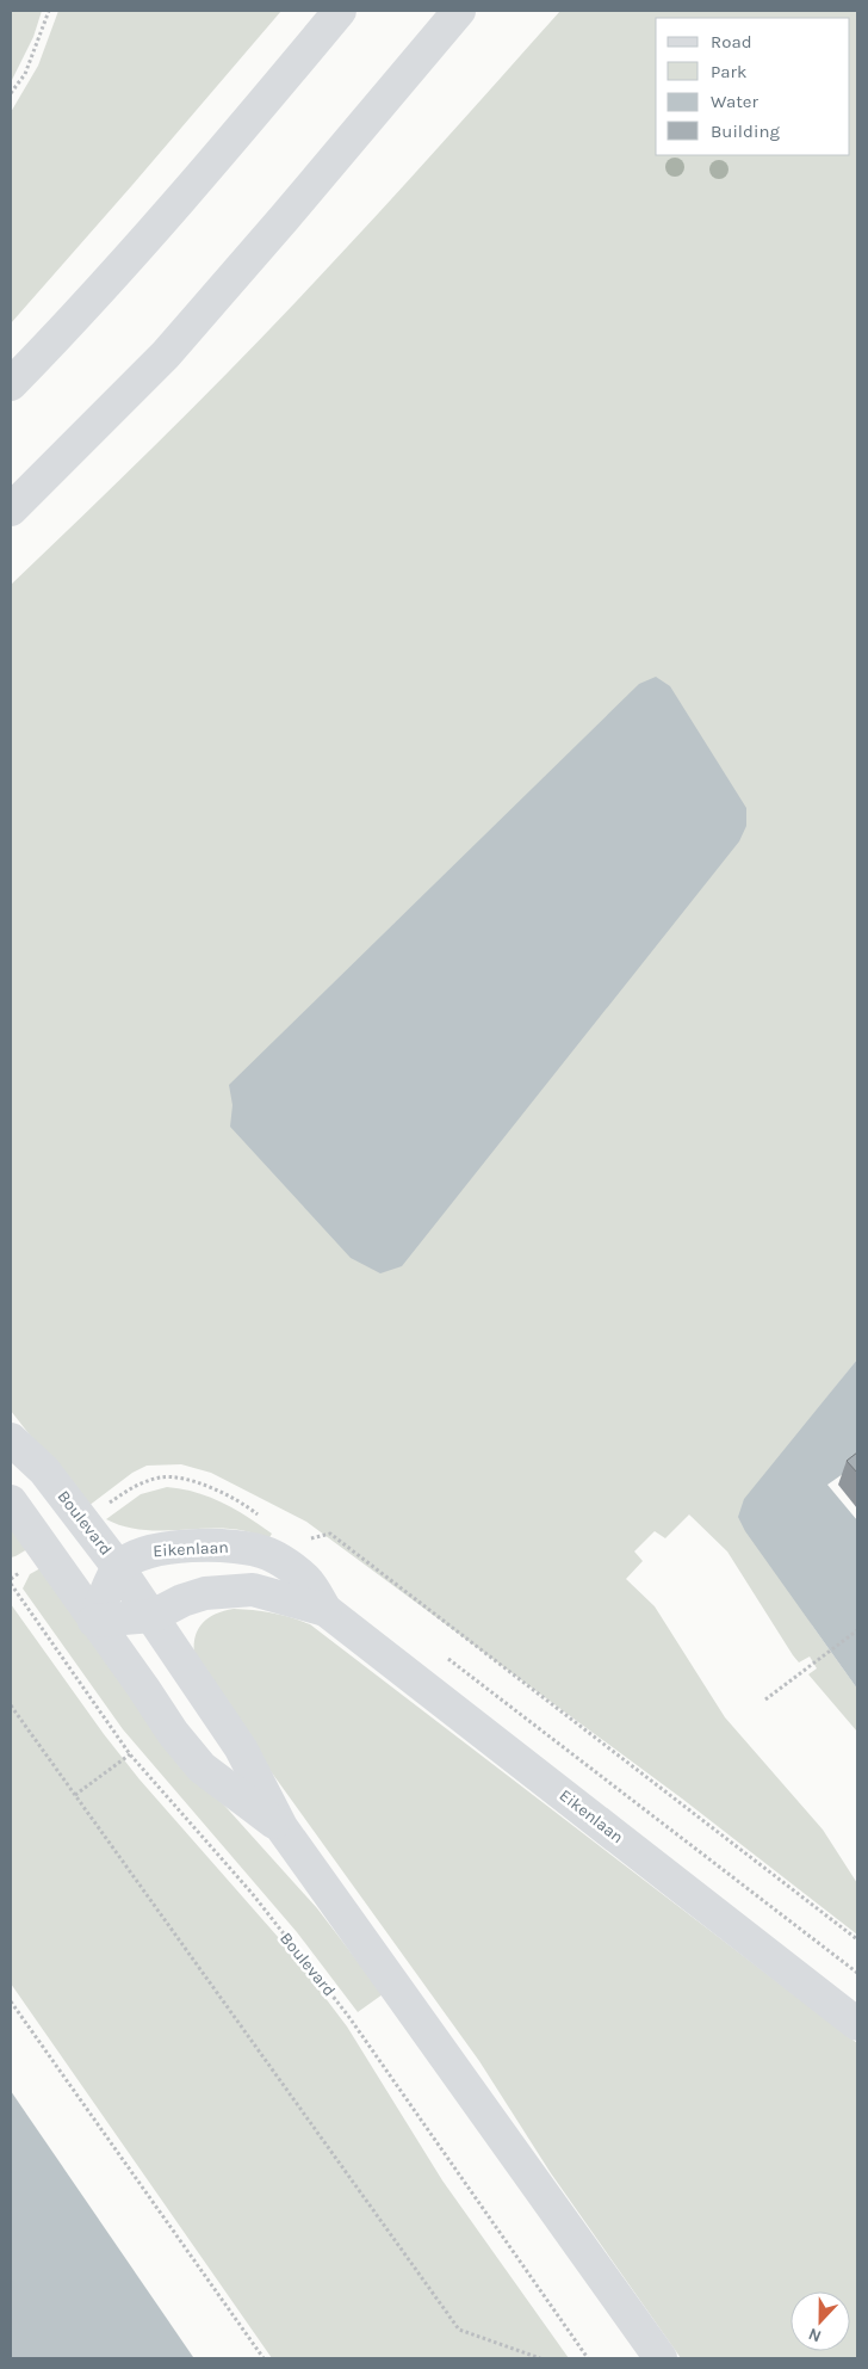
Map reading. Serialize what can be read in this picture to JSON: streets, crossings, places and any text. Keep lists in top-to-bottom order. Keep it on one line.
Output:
{"streets":{"main road":["Boulevard","Eikenlaan"]},"crossings":[["Boulevard","Eikenlaan"]],"legend":["Road","Park","Water","Building"],"north":"bottom"}
